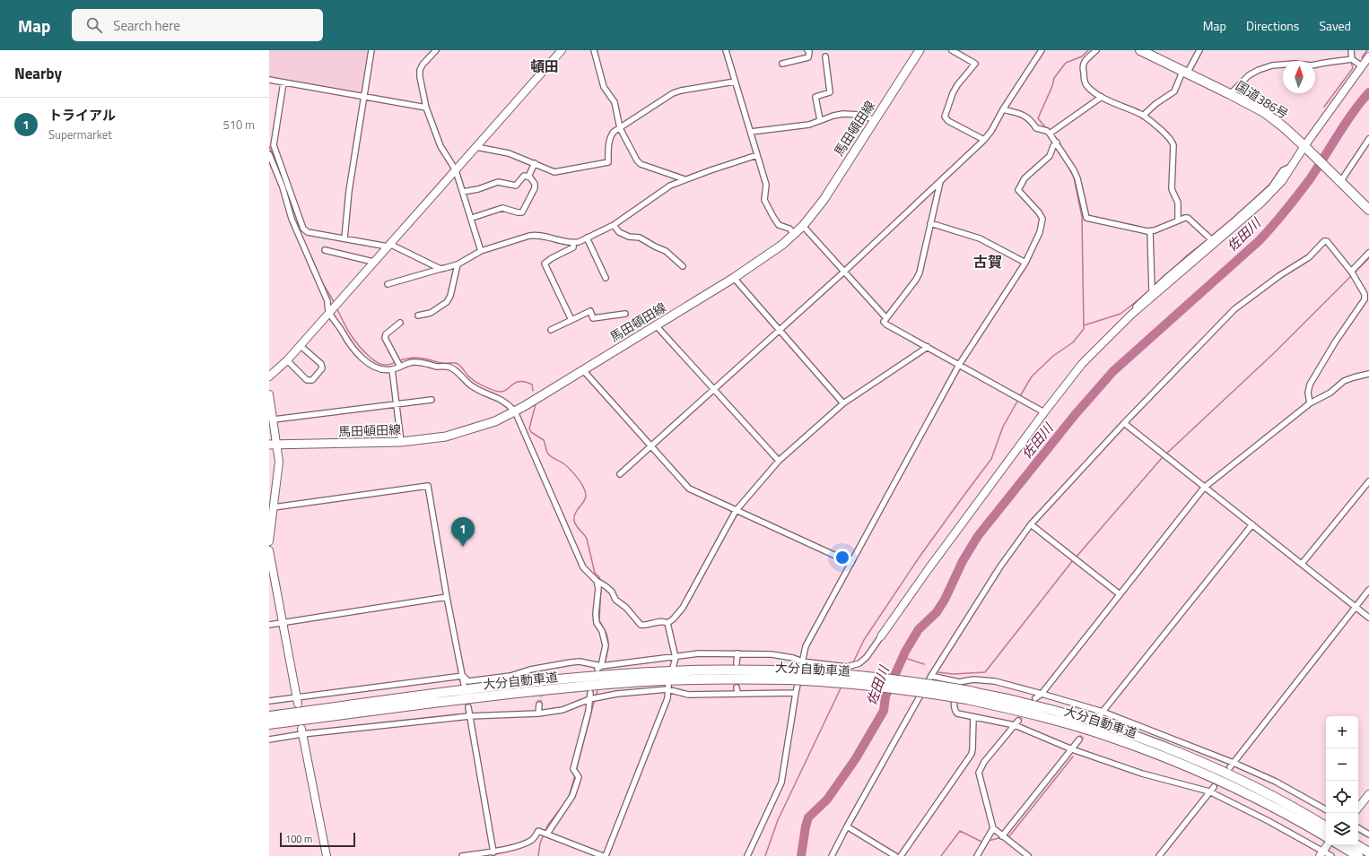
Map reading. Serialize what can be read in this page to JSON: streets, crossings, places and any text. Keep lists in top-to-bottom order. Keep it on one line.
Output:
{"streets":{"highway":["国道386号","大分自動車道"],"main road":["馬田頓田線"]},"districts":["頓田","古賀"],"water":["佐田川"],"scale_bar":"100 m","north":"top","page":{"header":"Map","search":"Search here","nav":["Map","Directions","Saved"],"heading":"Nearby","list":[{"mark":"1","name":"トライアル","note":"Supermarket","value":"510 m"}],"pins":"1","map_buttons":["+","−"],"scale":"100 m"}}
